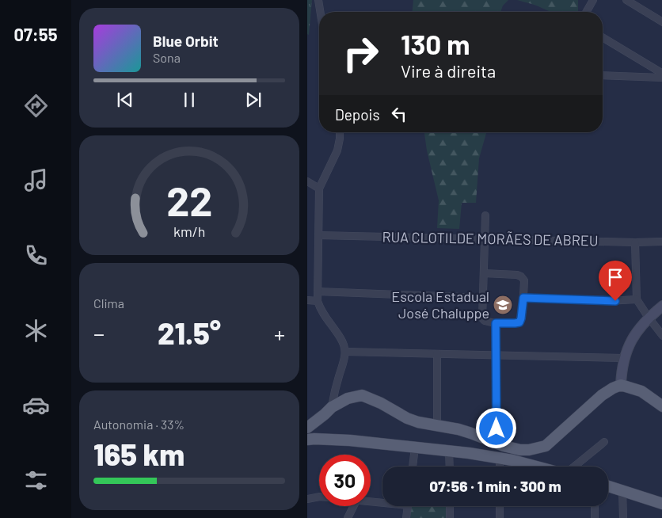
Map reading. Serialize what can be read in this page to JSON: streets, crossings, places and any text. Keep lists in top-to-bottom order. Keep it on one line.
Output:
{"streets":{"street":["RUA CLOTILDE MORÃES DE ABREU"]},"places":{"school or university":["Escola Estadual José Chaluppe"]},"page":{"tabs":"07:55","turn":["130 m","Vire à direita"],"song":["Blue Orbit","Sona"],"then":"Depois","tile":["Clima",["Autonomia · 33%","165 km"]],"heat":["−","21.5°","+"],"limit":"30","trip":"07:56 · 1 min · 300 m","gauge":["22","km/h"]}}
